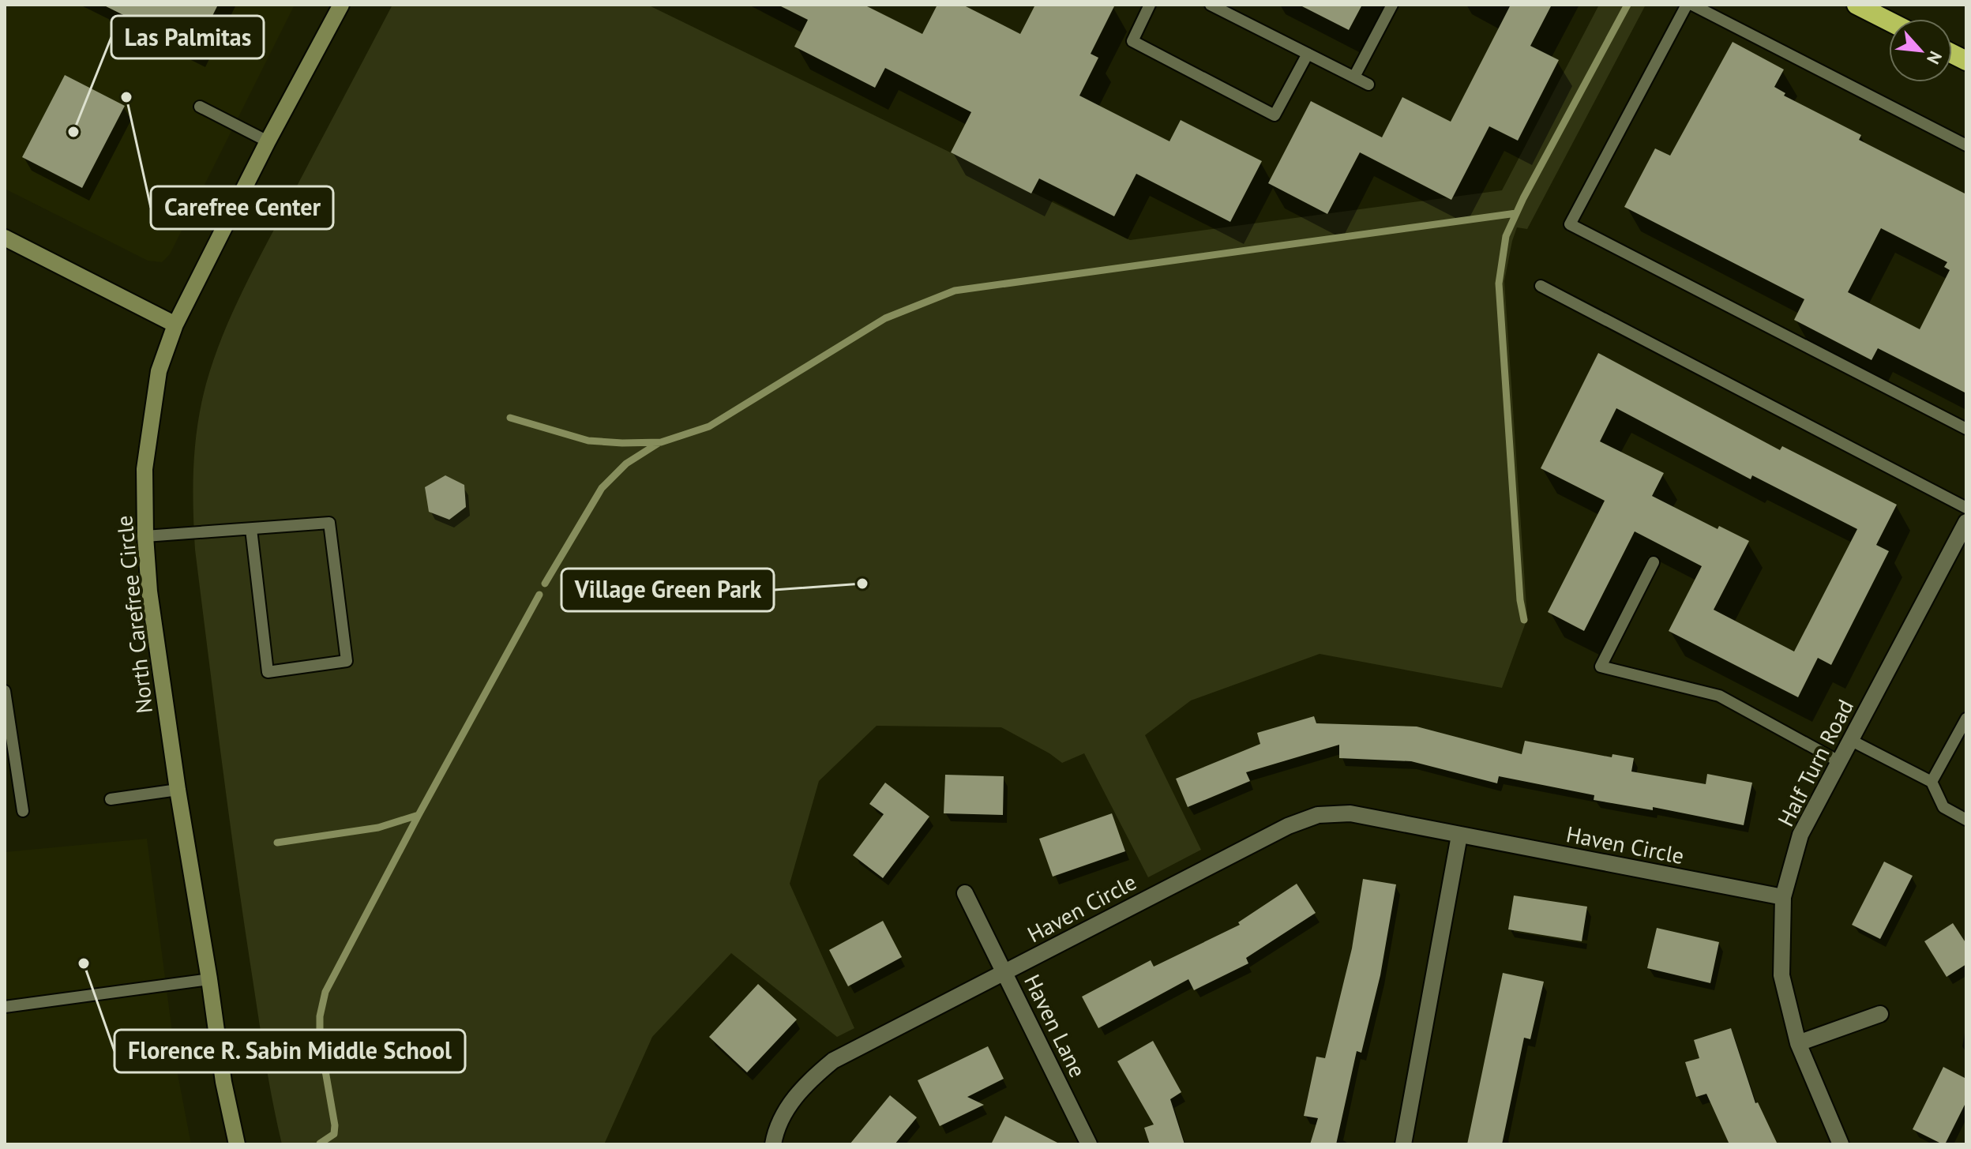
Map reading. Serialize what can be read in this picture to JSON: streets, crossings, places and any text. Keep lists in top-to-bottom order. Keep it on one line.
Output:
{"streets":{"main road":["North Carefree Circle"],"street":["Half Turn Road","Haven Circle","Haven Lane"]},"crossings":[["Half Turn Road","Haven Circle"],["Haven Circle","Haven Lane"]],"places":["Carefree Center","Las Palmitas","Village Green Park","Florence R. Sabin Middle School"],"north":"bottom right"}
